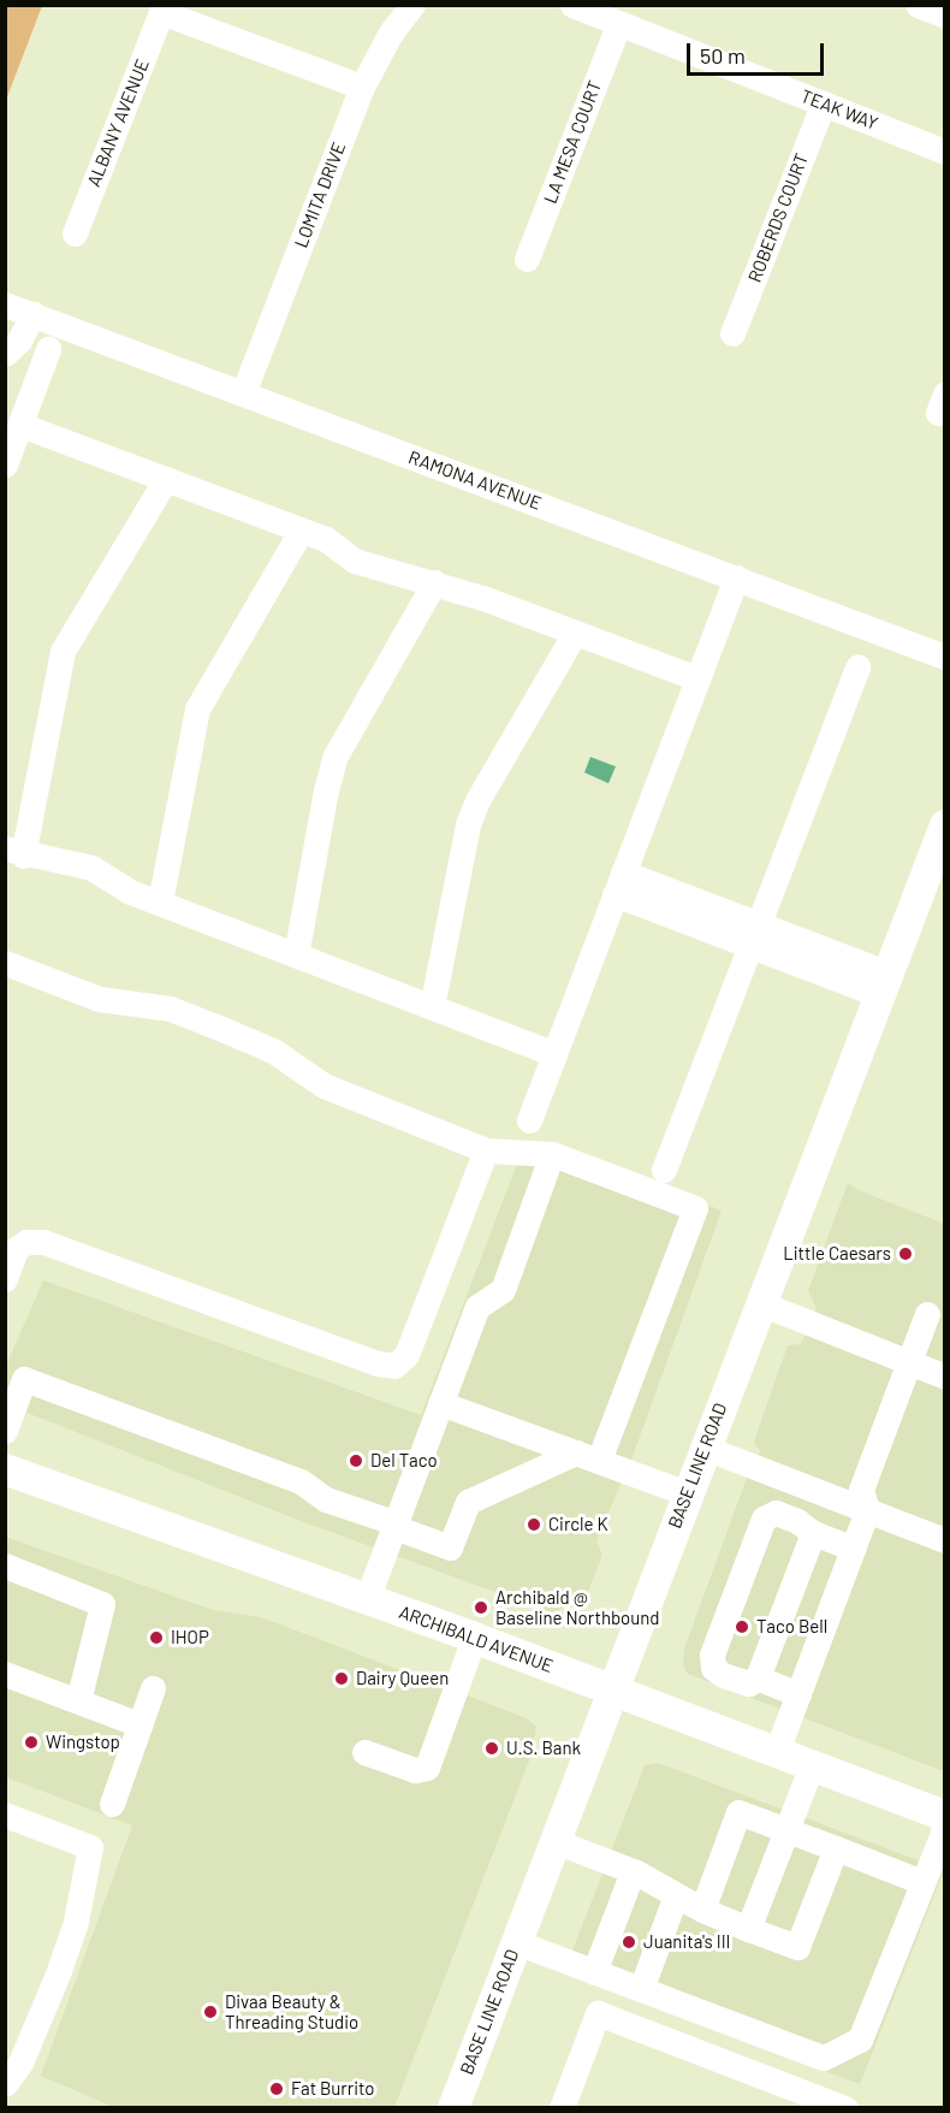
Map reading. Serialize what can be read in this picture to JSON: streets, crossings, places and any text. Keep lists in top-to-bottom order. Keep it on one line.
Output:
{"streets":{"main road":["BASE LINE ROAD","ARCHIBALD AVENUE"],"street":["TEAK WAY","ALBANY AVENUE","LA MESA COURT","LOMITA DRIVE","ROBERDS COURT","RAMONA AVENUE"]},"crossings":[["TEAK WAY","LA MESA COURT"],["TEAK WAY","ROBERDS COURT"],["ALBANY AVENUE","LOMITA DRIVE"],["LOMITA DRIVE","RAMONA AVENUE"],["BASE LINE ROAD","ARCHIBALD AVENUE"]],"places":["Little Caesars","Del Taco","Circle K","Archibald @ Baseline Northbound","Taco Bell","IHOP","Dairy Queen","Wingstop","U.S. Bank","Juanita's III","Divaa Beauty & Threading Studio","Fat Burrito"],"scale_bar":"50 m"}
